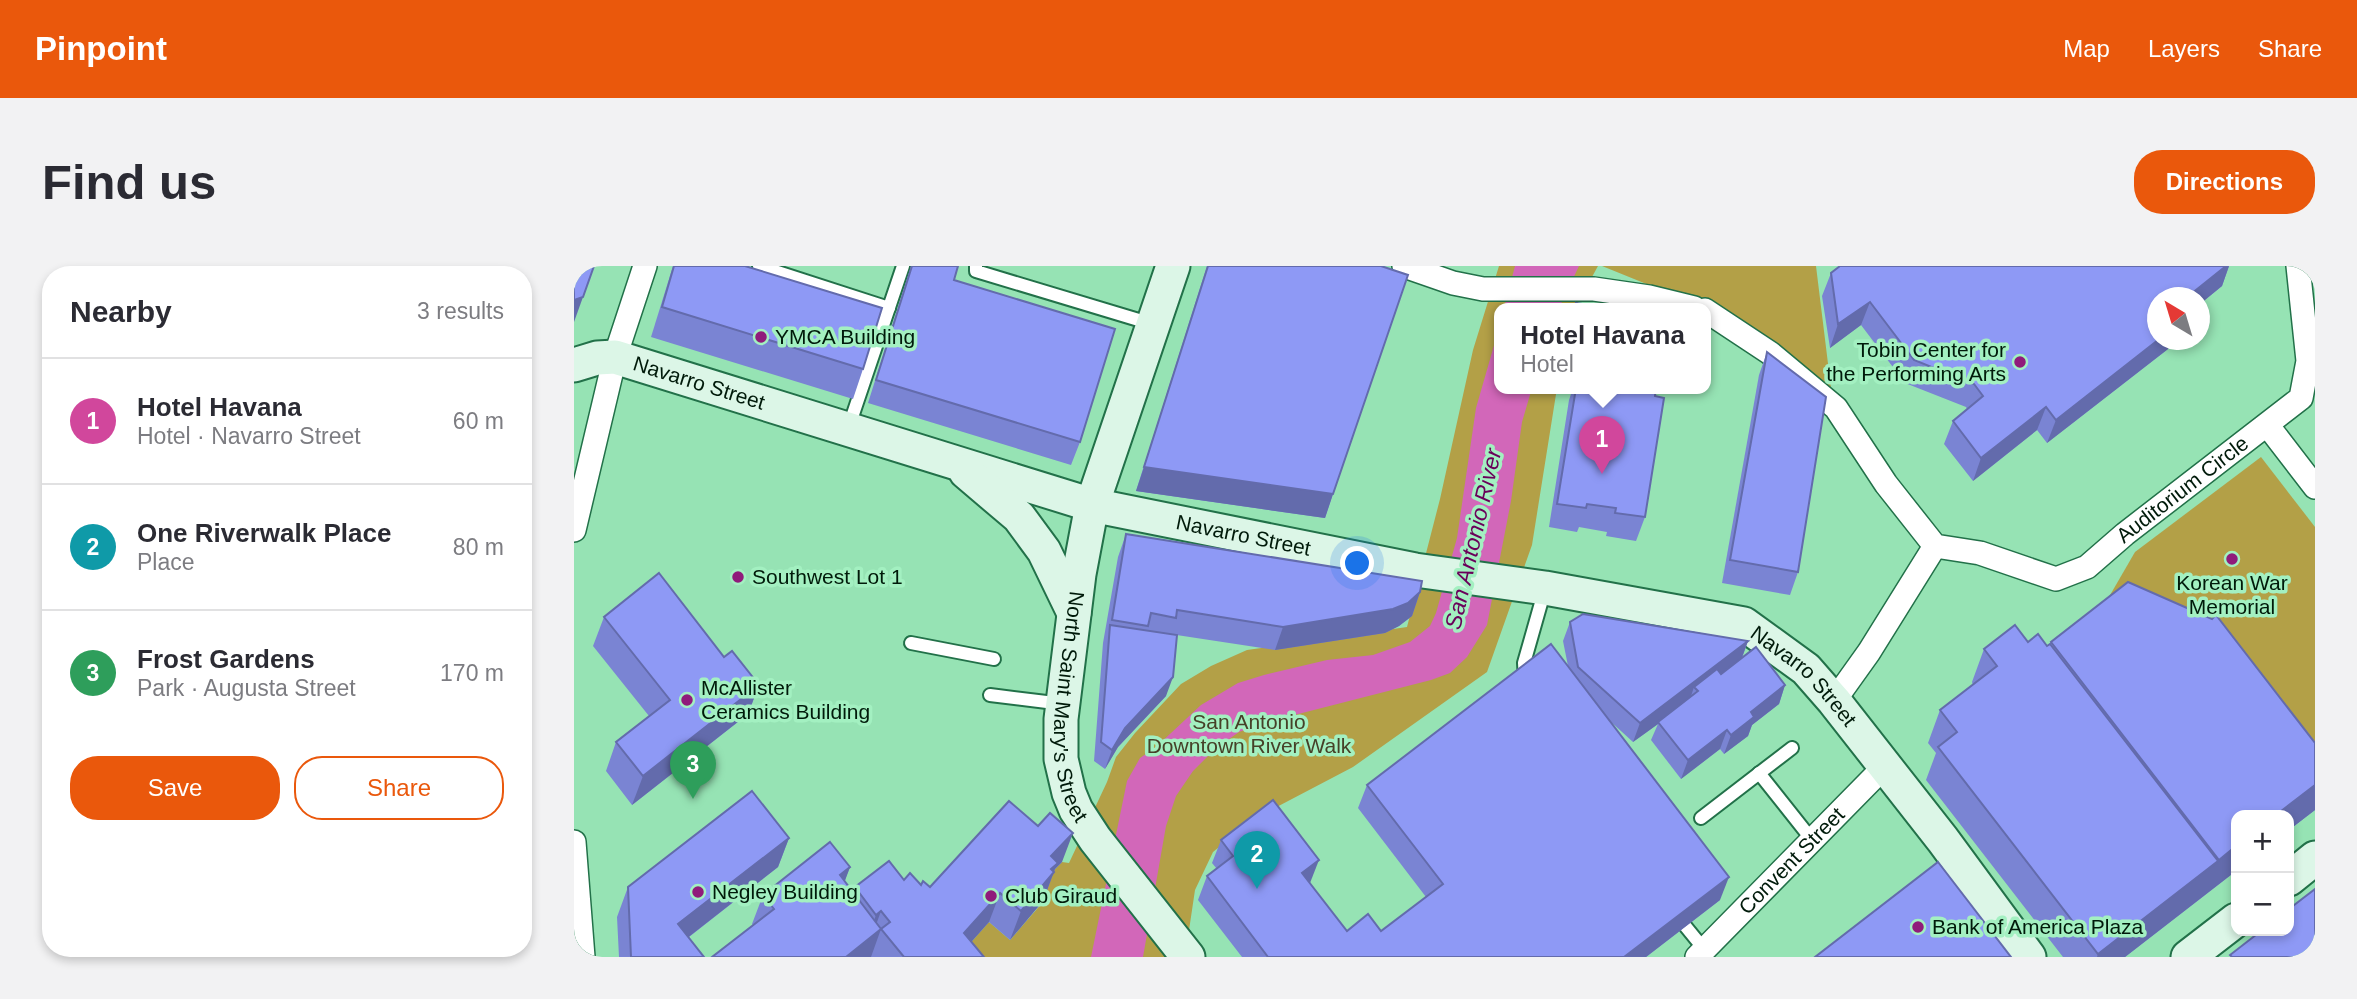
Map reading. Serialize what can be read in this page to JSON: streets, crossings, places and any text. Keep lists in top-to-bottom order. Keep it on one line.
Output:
{"streets":{"main road":["Navarro Street","North Saint Mary's Street"],"street":["Auditorium Circle","Convent Street"]},"crossings":[["Navarro Street","North Saint Mary's Street"],["Navarro Street","Convent Street"]],"water":["San Antonio River"],"parks":["San Antonio Downtown River Walk"],"places":["YMCA Building","Tobin Center for the Performing Arts","Korean War Memorial","Southwest Lot 1","McAllister Ceramics Building","Negley Building","Club Giraud","Bank of America Plaza"],"north":"top left","page":{"header":"Pinpoint","nav":["Map","Layers","Share"],"buttons":["Directions",["Save","Share"]],"title":"Find us","heading":["Nearby","3 results"],"popup":["Hotel Havana","Hotel"],"list":[{"mark":"1","name":"Hotel Havana","note":"Hotel · Navarro Street","value":"60 m"},{"mark":"2","name":"One Riverwalk Place","note":"Place","value":"80 m"},{"mark":"3","name":"Frost Gardens","note":"Park · Augusta Street","value":"170 m"}],"pins":["1","3","2"],"map_buttons":["+","−"]}}
